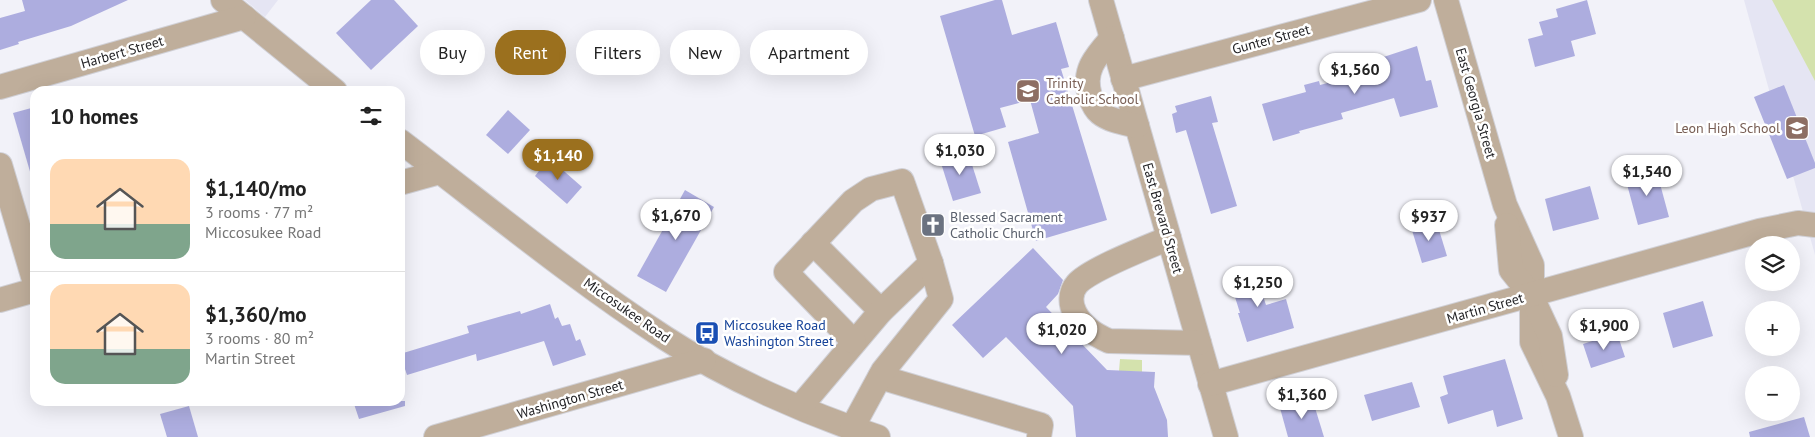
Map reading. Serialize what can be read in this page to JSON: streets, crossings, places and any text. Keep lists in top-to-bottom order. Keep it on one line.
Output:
{"streets":{"street":["Gunter Street","Harbert Street","East Georgia Street","East Brevard Street","Martin Street","Miccosukee Road","Washington Street"]},"crossings":[["Gunter Street","East Brevard Street"],["East Georgia Street","Martin Street"],["East Brevard Street","Martin Street"],["Miccosukee Road","Washington Street"]],"places":{"school or university":["Trinity Catholic School","Leon High School"],"church":["Blessed Sacrament Catholic Church"],"bus stop":["Miccosukee Road Washington Street"]},"page":{"chip":["Buy","Rent","Filters","New","Apartment"],"price":["$1,560","$1,030","$1,140","$1,540","$1,670","$937","$1,250","$1,900","$1,020","$1,360"],"heading":"10 homes","list":[{"name":"$1,140/mo","note":"3 rooms · 77 m² · Miccosukee Road"},{"name":"$1,360/mo","note":"3 rooms · 80 m² · Martin Street"}],"map_buttons":["+","−"]}}
